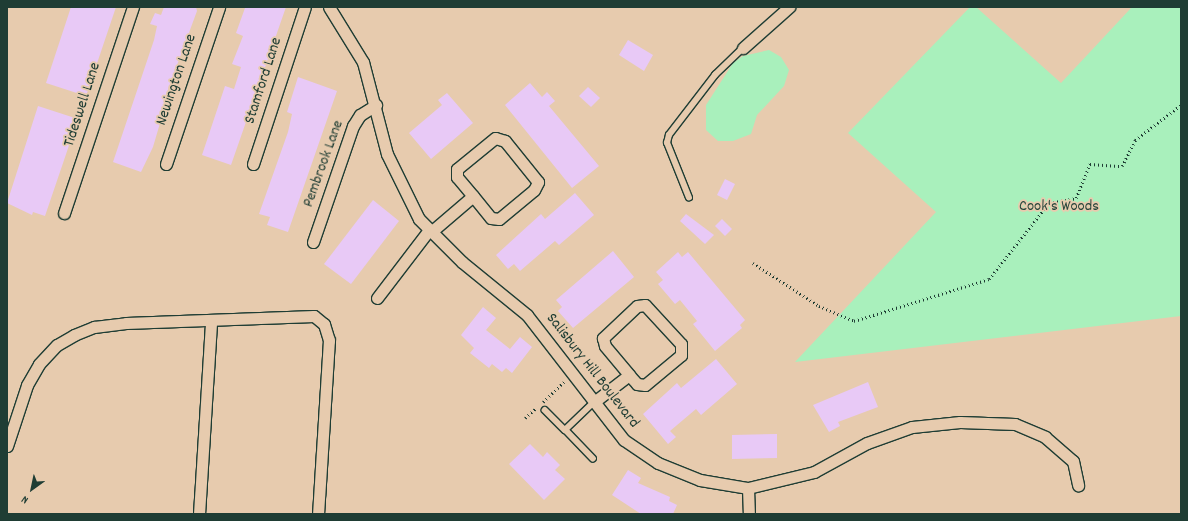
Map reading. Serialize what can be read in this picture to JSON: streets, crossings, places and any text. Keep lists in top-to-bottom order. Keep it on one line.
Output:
{"streets":{"street":["Newington Lane","Stamford Lane","Tideswell Lane","Pembrook Lane","Salisbury Hill Boulevard"]},"crossings":[["Pembrook Lane","Salisbury Hill Boulevard"]],"parks":["Cook's Woods"],"north":"bottom left"}
